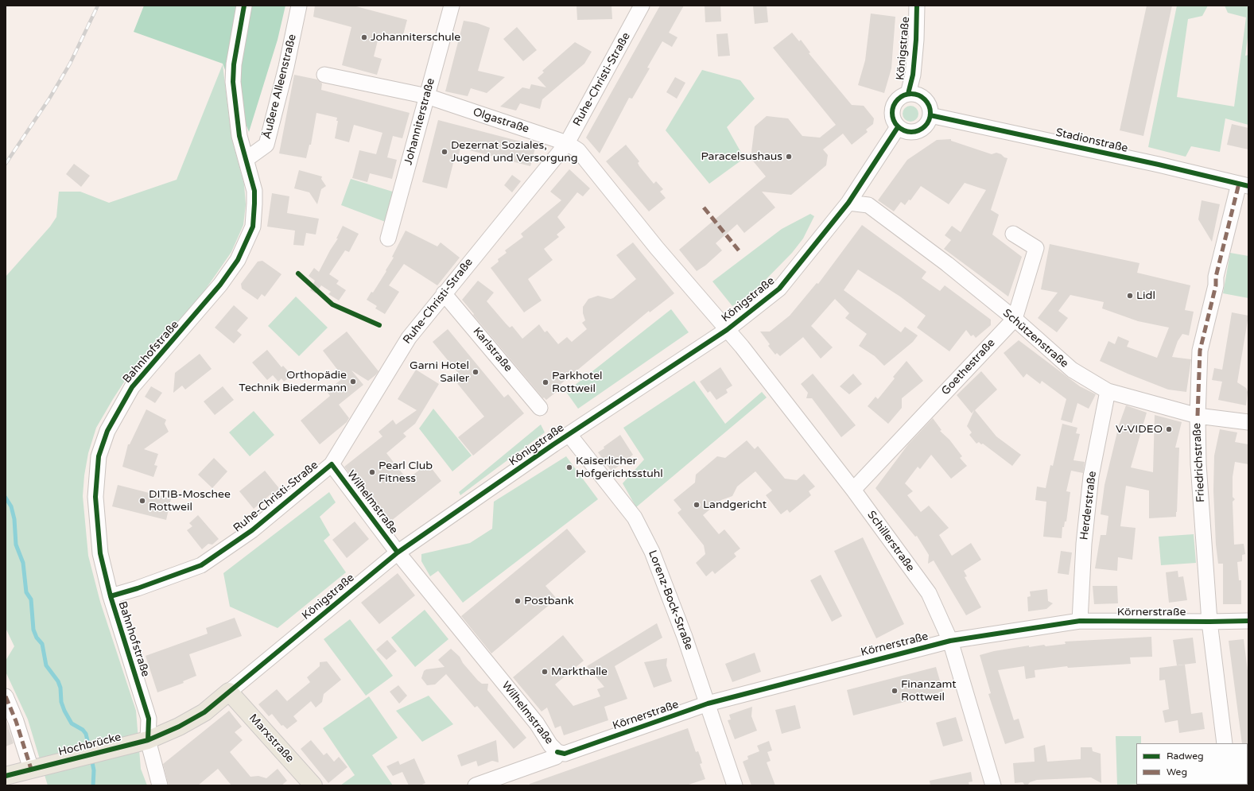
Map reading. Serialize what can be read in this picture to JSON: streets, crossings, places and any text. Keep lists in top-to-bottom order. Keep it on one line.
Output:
{"streets":{"main road":["Königstraße","Marxstraße","Hochbrücke"],"street":["Ruhe-Christi-Straße","Äußere Alleenstraße","Olgastraße","Johanniterstraße","Stadionstraße","Schützenstraße","Karlstraße","Bahnhofstraße","Goethestraße","Friedrichstraße","Wilhelmstraße","Herderstraße","Schillerstraße","Lorenz-Bock-Straße","Körnerstraße"]},"crossings":[["Königstraße","Olgastraße"],["Königstraße","Stadionstraße"],["Königstraße","Schützenstraße"],["Königstraße","Bahnhofstraße"],["Königstraße","Wilhelmstraße"],["Königstraße","Schillerstraße"],["Königstraße","Lorenz-Bock-Straße"],["Königstraße","Marxstraße"],["Königstraße","Hochbrücke"],["Ruhe-Christi-Straße","Olgastraße"],["Ruhe-Christi-Straße","Karlstraße"],["Ruhe-Christi-Straße","Bahnhofstraße"],["Ruhe-Christi-Straße","Wilhelmstraße"],["Äußere Alleenstraße","Bahnhofstraße"],["Olgastraße","Johanniterstraße"],["Olgastraße","Schillerstraße"],["Stadionstraße","Friedrichstraße"],["Schützenstraße","Goethestraße"],["Schützenstraße","Friedrichstraße"],["Schützenstraße","Herderstraße"],["Bahnhofstraße","Hochbrücke"],["Goethestraße","Schillerstraße"],["Friedrichstraße","Körnerstraße"],["Wilhelmstraße","Körnerstraße"],["Herderstraße","Körnerstraße"],["Schillerstraße","Körnerstraße"],["Lorenz-Bock-Straße","Körnerstraße"]],"places":["Johanniterschule","Dezernat Soziales, Jugend und Versorgung","Paracelsushaus","Lidl","Garni Hotel Sailer","Orthopädie Technik Biedermann","Parkhotel Rottweil","V-VIDEO","Kaiserlicher Hofgerichtsstuhl","Pearl Club Fitness","DITIB-Moschee Rottweil","Landgericht","Postbank","Markthalle","Finanzamt Rottweil"],"legend":["Radweg","Weg"]}
